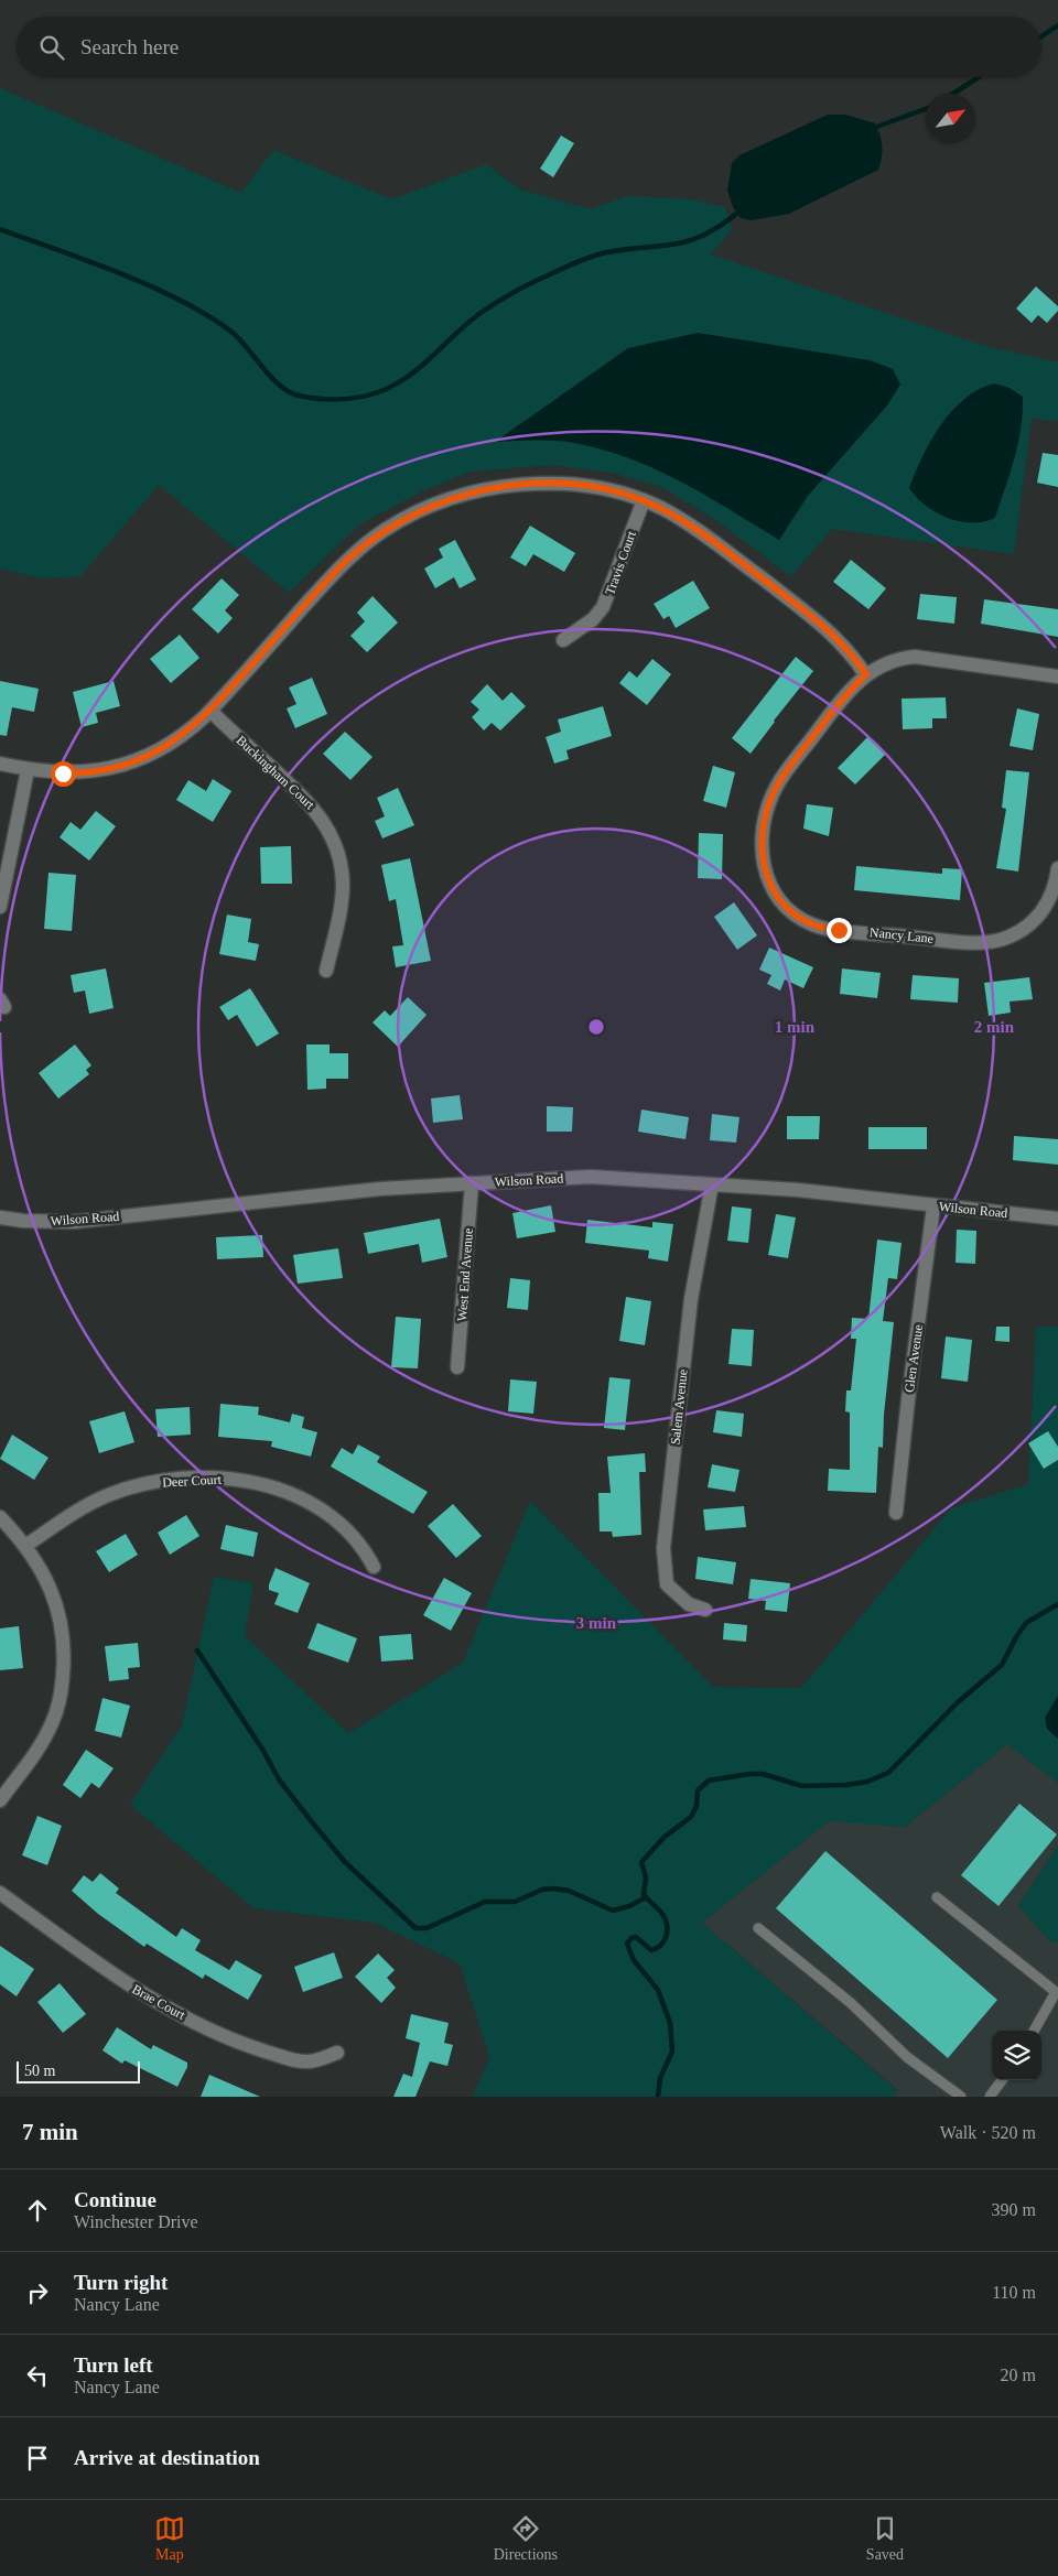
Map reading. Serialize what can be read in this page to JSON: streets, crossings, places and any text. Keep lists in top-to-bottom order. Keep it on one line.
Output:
{"streets":{"street":["Travis Court","Buckingham Court","Nancy Lane","Wilson Road","West End Avenue","Glen Avenue","Salem Avenue","Deer Court","Brae Court"]},"crossings":[["Wilson Road","West End Avenue"],["Wilson Road","Glen Avenue"],["Wilson Road","Salem Avenue"]],"scale_bar":"50 m","north":"top right","page":{"search":"Search here","scale":"50 m","heading":["7 min","Walk · 520 m"],"list":[["Continue","Winchester Drive","390 m"],["Turn right","Nancy Lane","110 m"],["Turn left","Nancy Lane","20 m"],"Arrive at destination"],"nav":["Map","Directions","Saved"]},"rings":["1 min","2 min","3 min"]}
